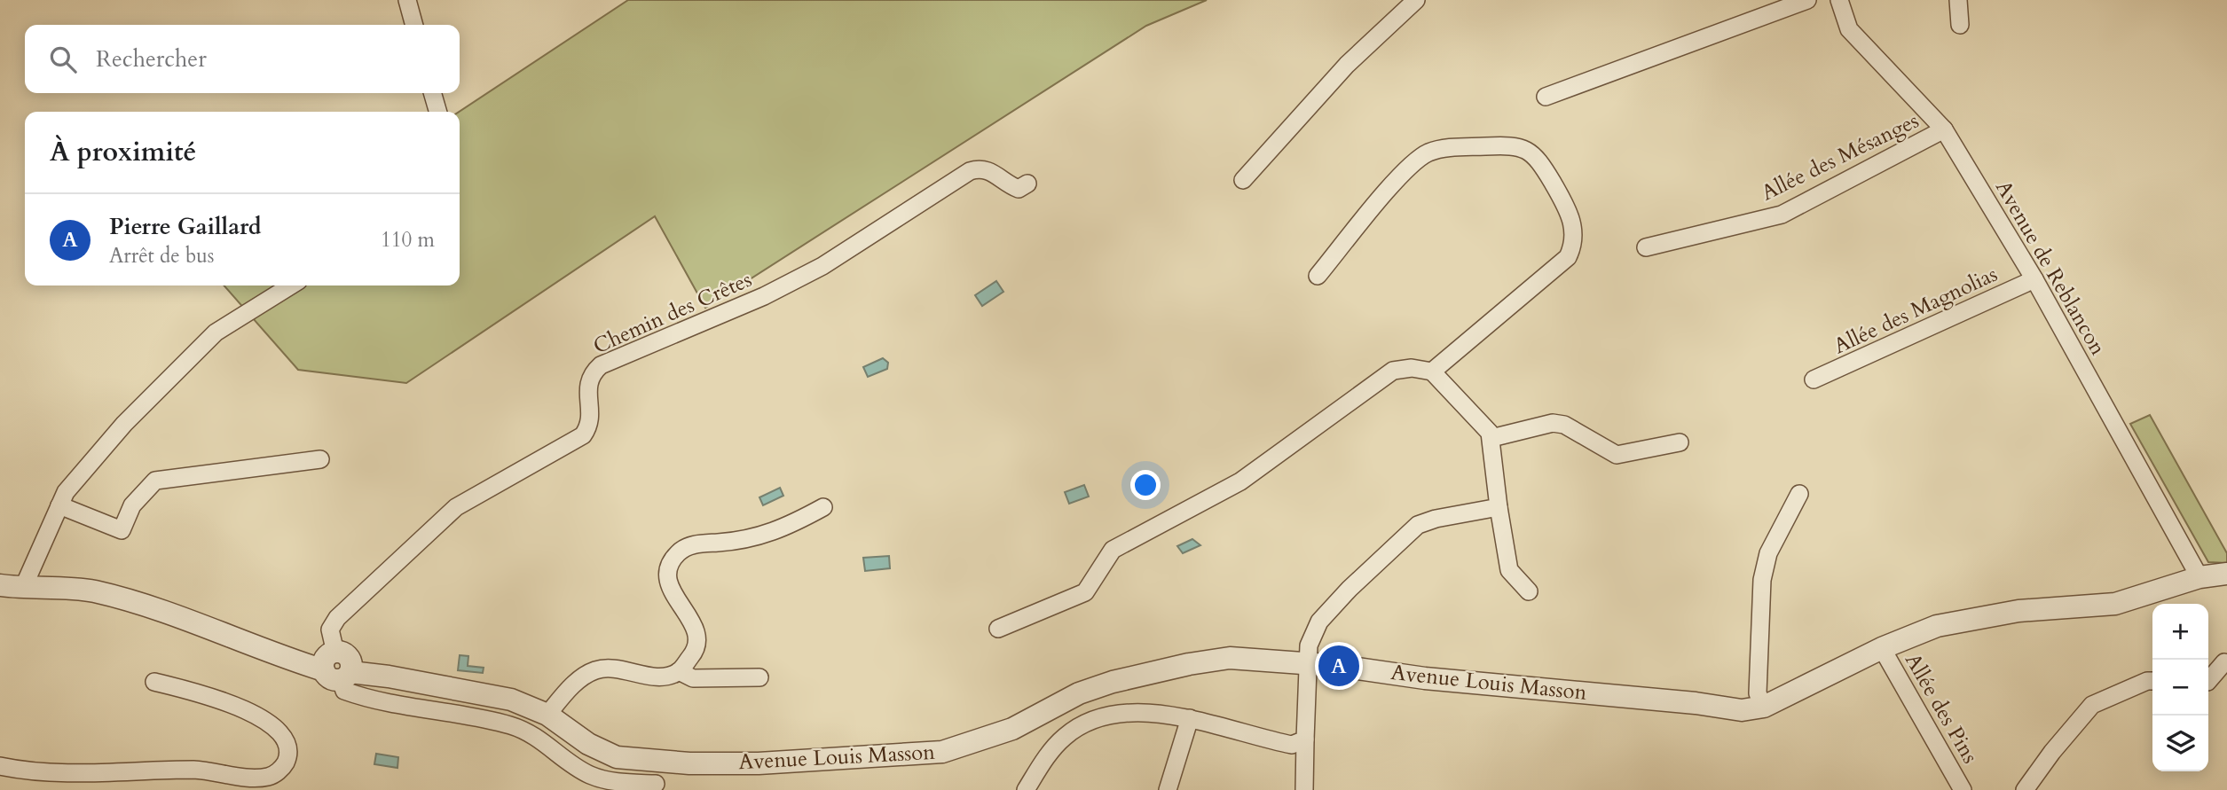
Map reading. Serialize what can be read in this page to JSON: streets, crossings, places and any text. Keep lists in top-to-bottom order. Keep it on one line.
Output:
{"streets":{"street":["Allée des Mésanges","Avenue de Reblancon","Allée des Magnolias","Chemin des Crêtes","Avenue Louis Masson","Allée des Pins"]},"crossings":[["Allée des Mésanges","Avenue de Reblancon"],["Avenue de Reblancon","Allée des Magnolias"],["Avenue de Reblancon","Avenue Louis Masson"],["Chemin des Crêtes","Avenue Louis Masson"],["Avenue Louis Masson","Allée des Pins"]],"page":{"search":"Rechercher","heading":"À proximité","list":[{"mark":"A","name":"Pierre Gaillard","note":"Arrêt de bus","value":"110 m"}],"map_buttons":["+","−"],"pins":"A"}}
